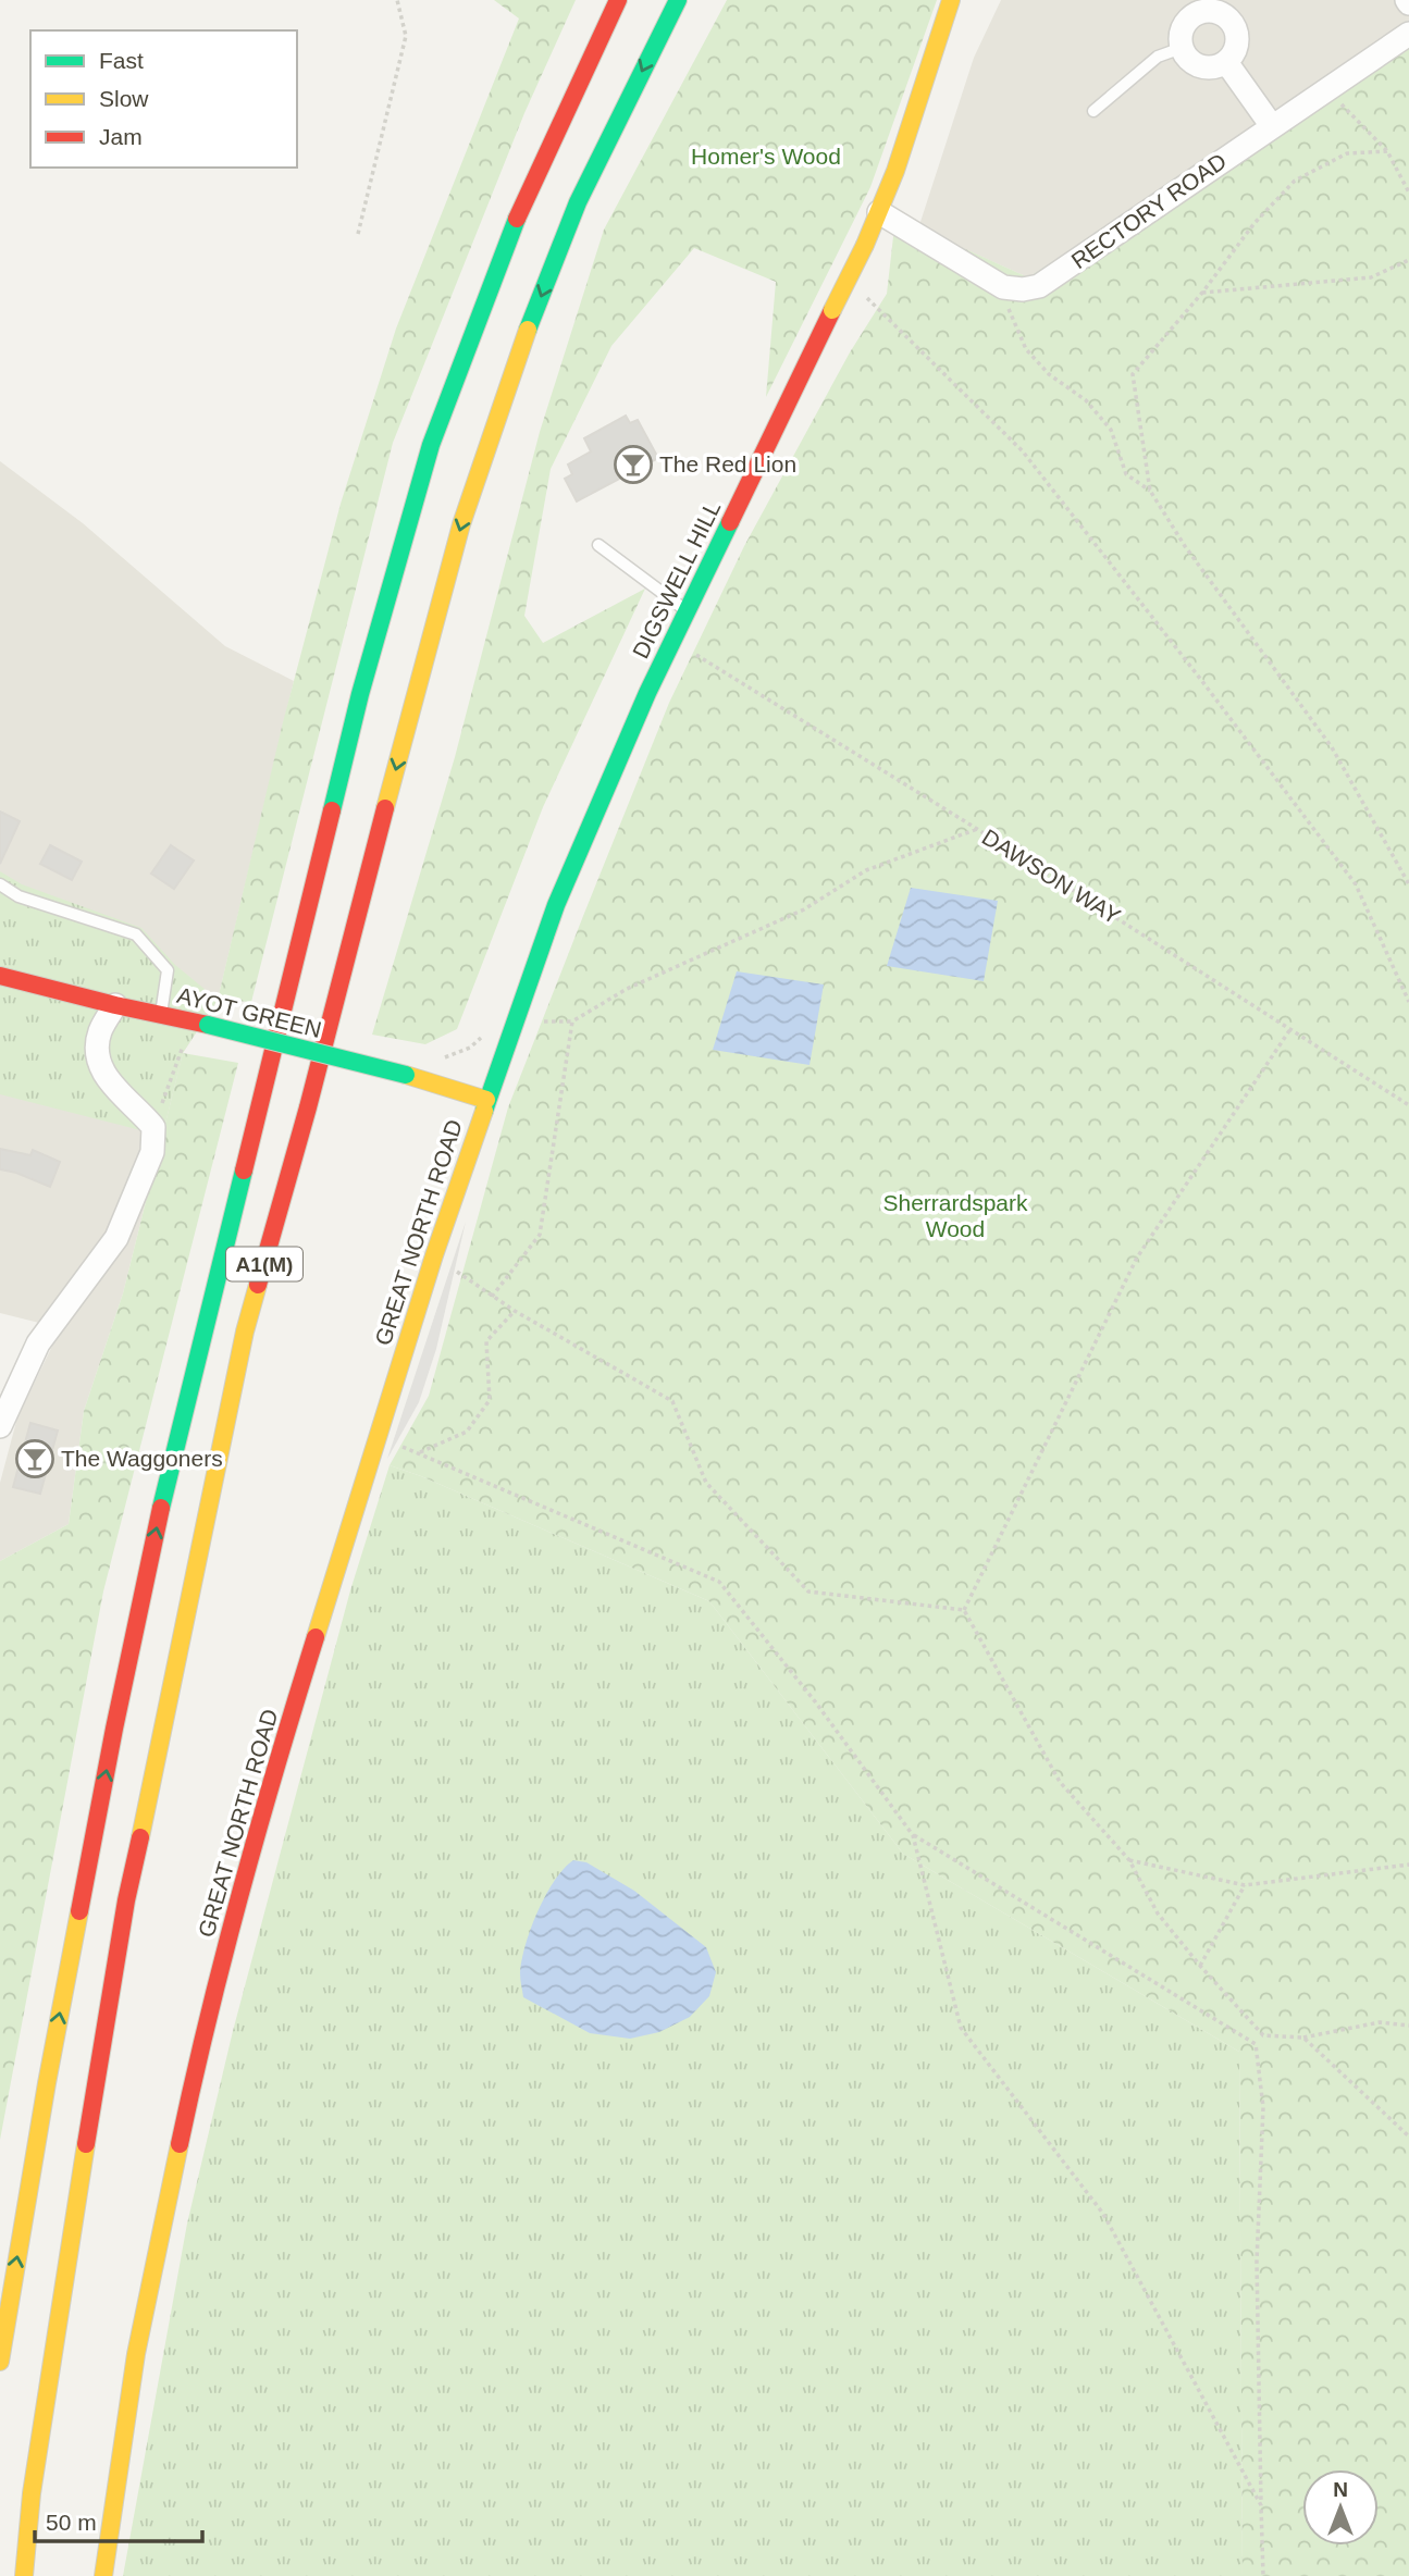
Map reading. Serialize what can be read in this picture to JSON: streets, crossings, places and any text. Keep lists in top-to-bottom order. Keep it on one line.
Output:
{"streets":{"main road":["DIGSWELL HILL","AYOT GREEN","GREAT NORTH ROAD","A1(M)"],"street":["RECTORY ROAD"],"path":["DAWSON WAY"]},"crossings":[["DIGSWELL HILL","AYOT GREEN"],["DIGSWELL HILL","GREAT NORTH ROAD"],["AYOT GREEN","GREAT NORTH ROAD"]],"parks":["Homer's Wood","Sherrardspark Wood"],"places":{"bar":["The Red Lion","The Waggoners"]},"legend":["Fast","Slow","Jam"],"scale_bar":"50 m","north":"top"}
